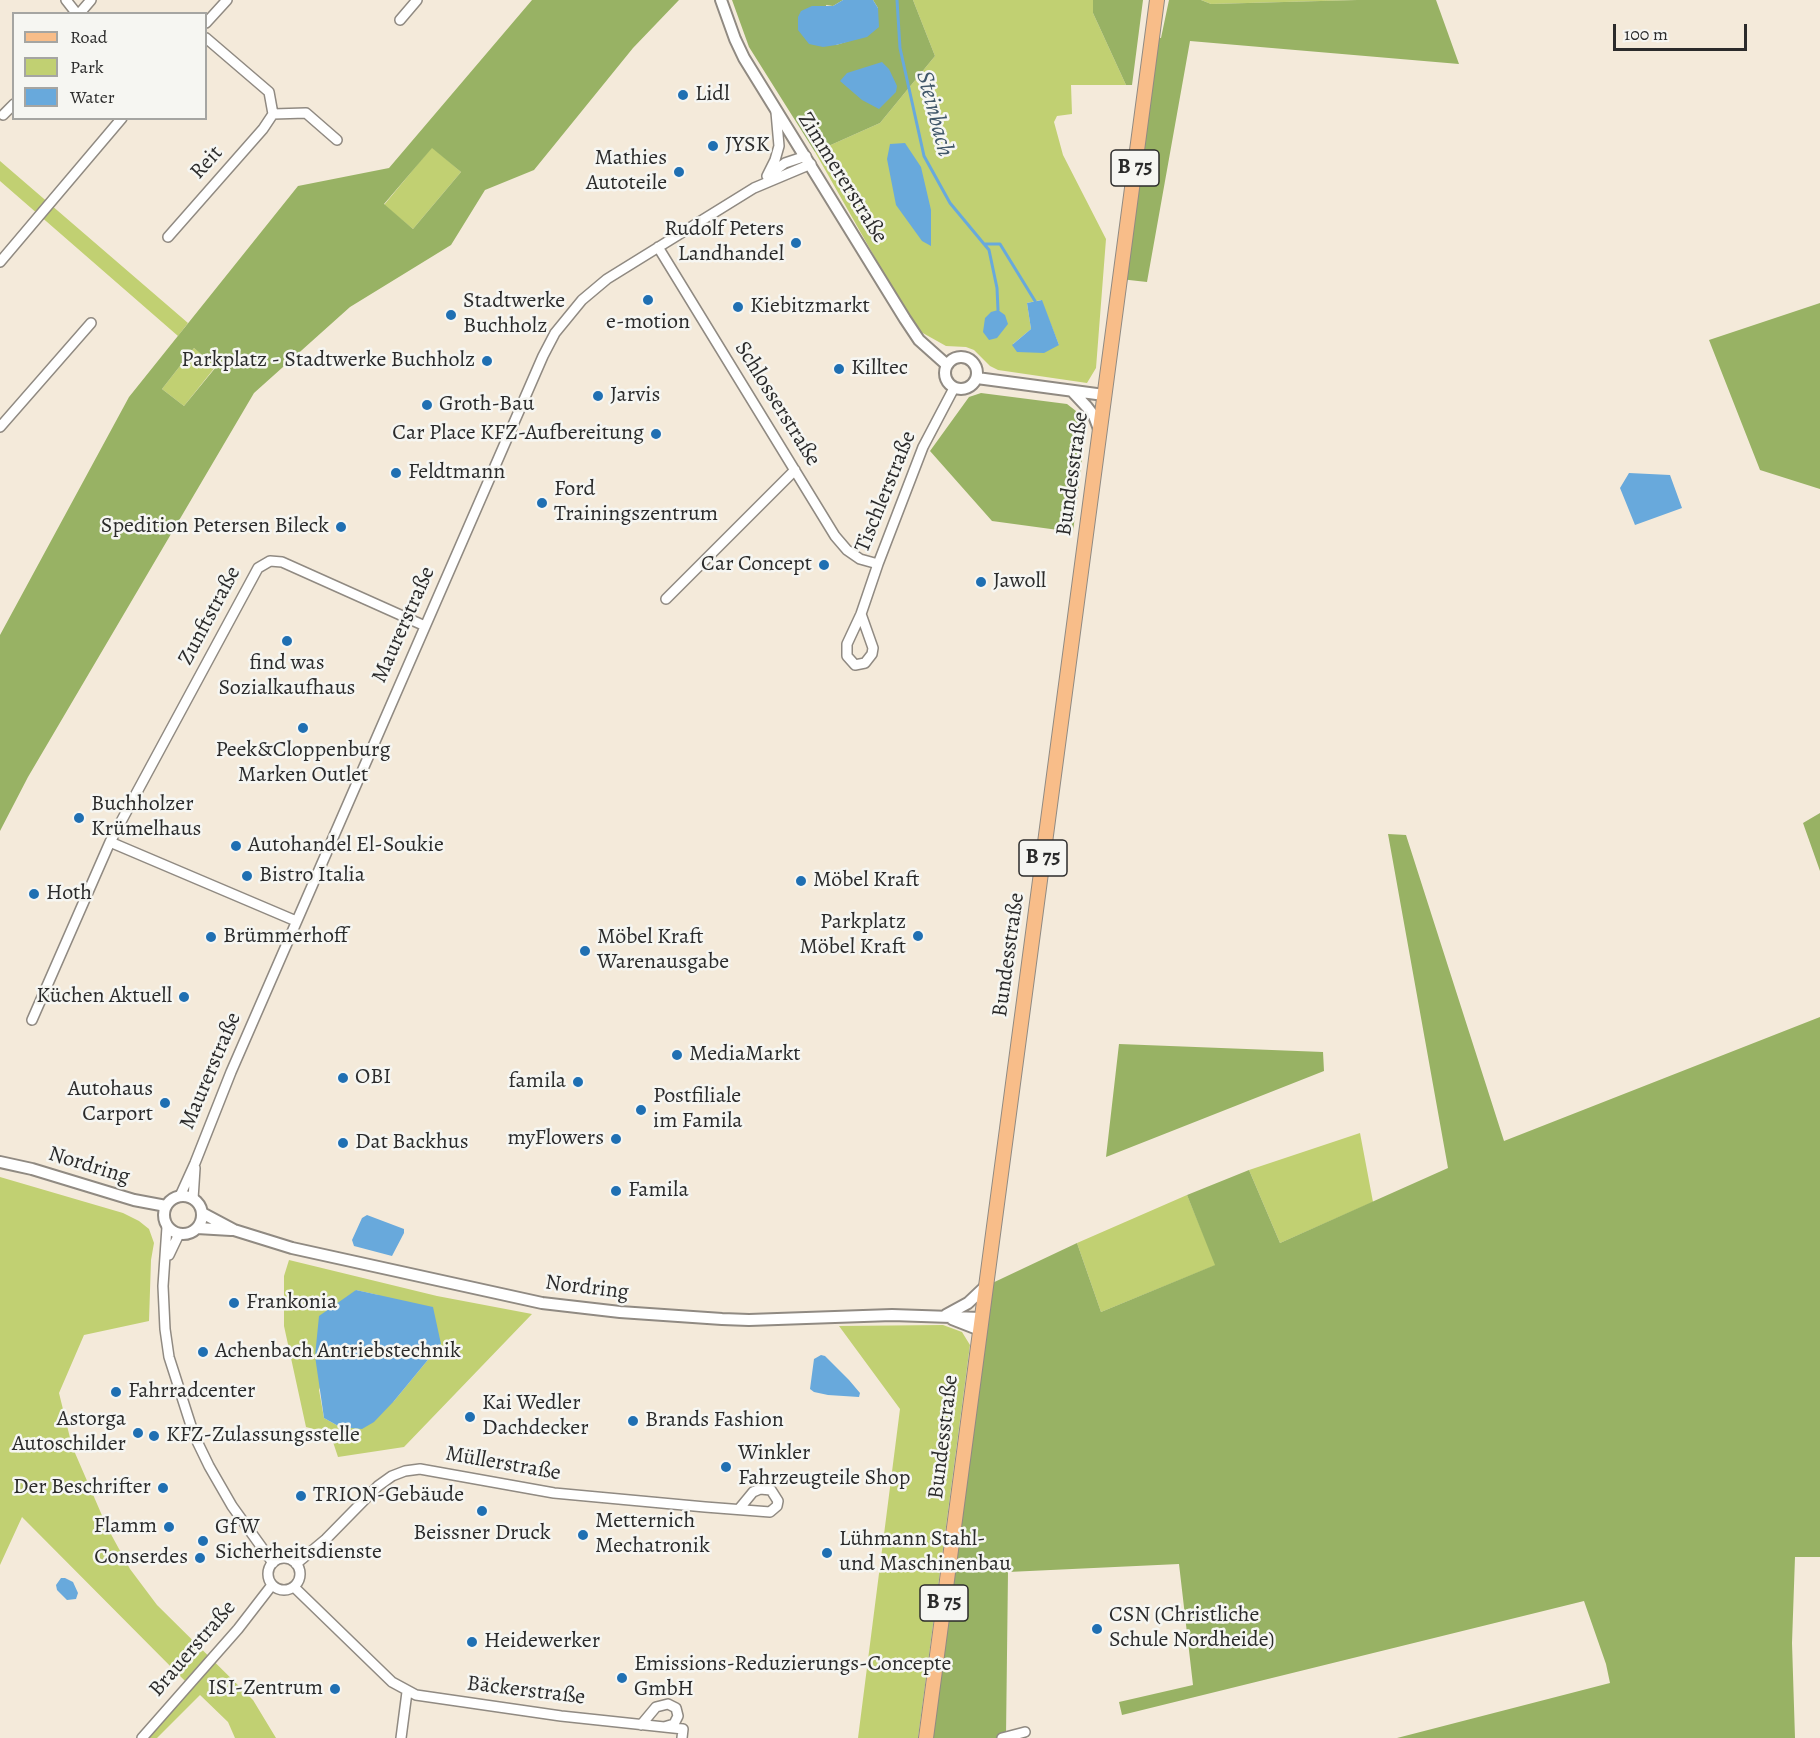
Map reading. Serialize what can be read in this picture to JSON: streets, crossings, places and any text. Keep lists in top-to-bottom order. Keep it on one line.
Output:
{"streets":{"main road":["B 75","Bundesstraße"],"street":["Reit","Zimmererstraße","Schlosserstraße","Tischlerstraße","Zunftstraße","Maurerstraße","Nordring","Müllerstraße","Brauerstraße","Bäckerstraße"]},"crossings":[["Zimmererstraße","Tischlerstraße"],["Zimmererstraße","Maurerstraße"],["Schlosserstraße","Tischlerstraße"],["Schlosserstraße","Maurerstraße"],["Bundesstraße","Nordring"],["Zunftstraße","Maurerstraße"],["Maurerstraße","Nordring"],["Müllerstraße","Brauerstraße"],["Müllerstraße","Bäckerstraße"],["Brauerstraße","Bäckerstraße"]],"water":["Steinbach"],"places":["Lidl","JYSK","Mathies Autoteile","Rudolf Peters Landhandel","e-motion","Kiebitzmarkt","Stadtwerke Buchholz","Parkplatz - Stadtwerke Buchholz","Killtec","Jarvis","Groth-Bau","Car Place KFZ-Aufbereitung","Feldtmann","Ford Trainingszentrum","Spedition Petersen Bileck","Car Concept","Jawoll","find was Sozialkaufhaus","Peek&Cloppenburg Marken Outlet","Buchholzer Krümelhaus","Autohandel El-Soukie","Bistro Italia","Möbel Kraft","Hoth","Parkplatz Möbel Kraft","Brümmerhoff","Möbel Kraft Warenausgabe","Küchen Aktuell","MediaMarkt","OBI","famila","Autohaus Carport","Postfiliale im Famila","myFlowers","Dat Backhus","Famila","Frankonia","Achenbach Antriebstechnik","Fahrradcenter","Kai Wedler Dachdecker","Brands Fashion","Astorga Autoschilder","KFZ-Zulassungsstelle","Winkler Fahrzeugteile Shop","Der Beschrifter","TRION-Gebäude","Beissner Druck","Flamm","Metternich Mechatronik","GfW Sicherheitsdienste","Lühmann Stahl- und Maschinenbau","Conserdes","CSN (Christliche Schule Nordheide)","Heidewerker","Emissions-Reduzierungs-Concepte GmbH","ISI-Zentrum"],"legend":["Road","Park","Water"],"scale_bar":"100 m"}
